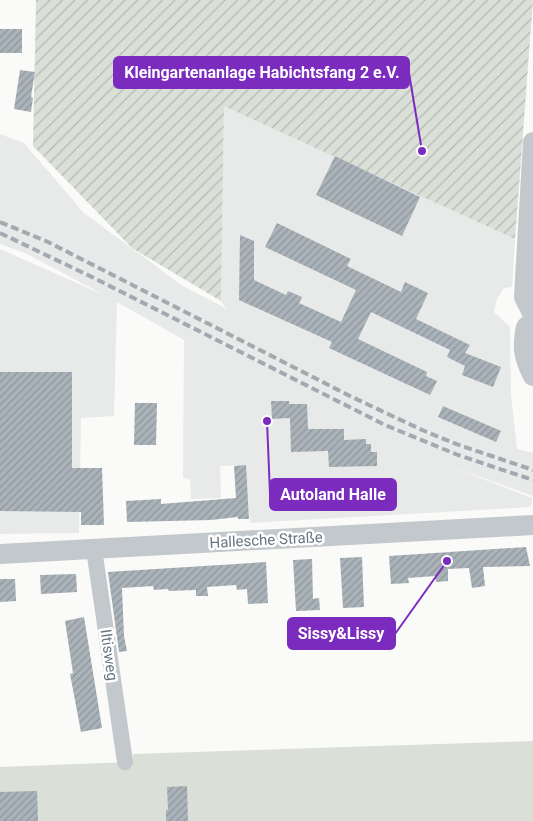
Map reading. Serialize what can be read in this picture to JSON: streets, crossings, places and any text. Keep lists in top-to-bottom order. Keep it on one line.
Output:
{"streets":{"street":["Hallesche Straße","Iltisweg"]},"crossings":[["Hallesche Straße","Iltisweg"]],"places":["Kleingartenanlage Habichtsfang 2 e.V.","Autoland Halle","Sissy&Lissy"]}
